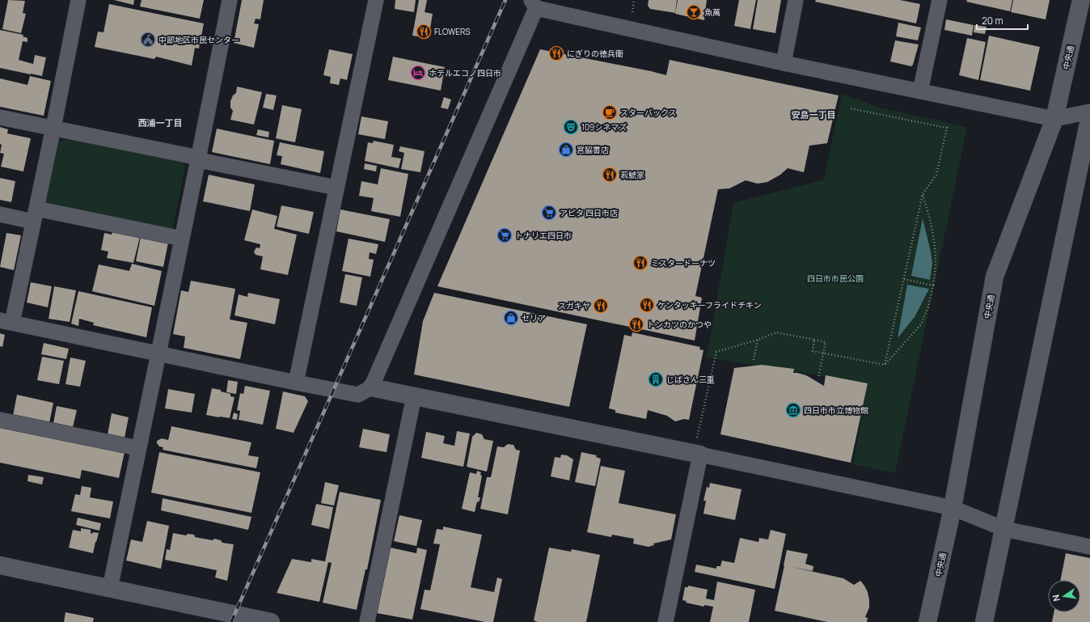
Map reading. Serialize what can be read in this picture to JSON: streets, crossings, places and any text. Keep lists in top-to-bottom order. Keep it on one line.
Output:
{"streets":{"street":["中央通"]},"districts":["安島一丁目","西浦一丁目"],"parks":["四日市市民公園"],"places":{"bar":["魚萬"],"restaurant":["FLOWERS","にぎりの徳兵衛","若鯱家","ミスタードーナツ","ケンタッキーフライドチキン","スガキヤ","トンカツのかつや"],"public building":["中部地区市民センター"],"hotel":["ホテルエコノ四日市"],"cafe":["スターバックス"],"theatre":["109シネマズ"],"shop":["宮脇書店","セリア"],"supermarket":["アピタ 四日市店","トナリエ四日市"],"building":["じばさん三重"],"museum":["四日市市立博物館"]},"scale_bar":"20 m","north":"left"}
